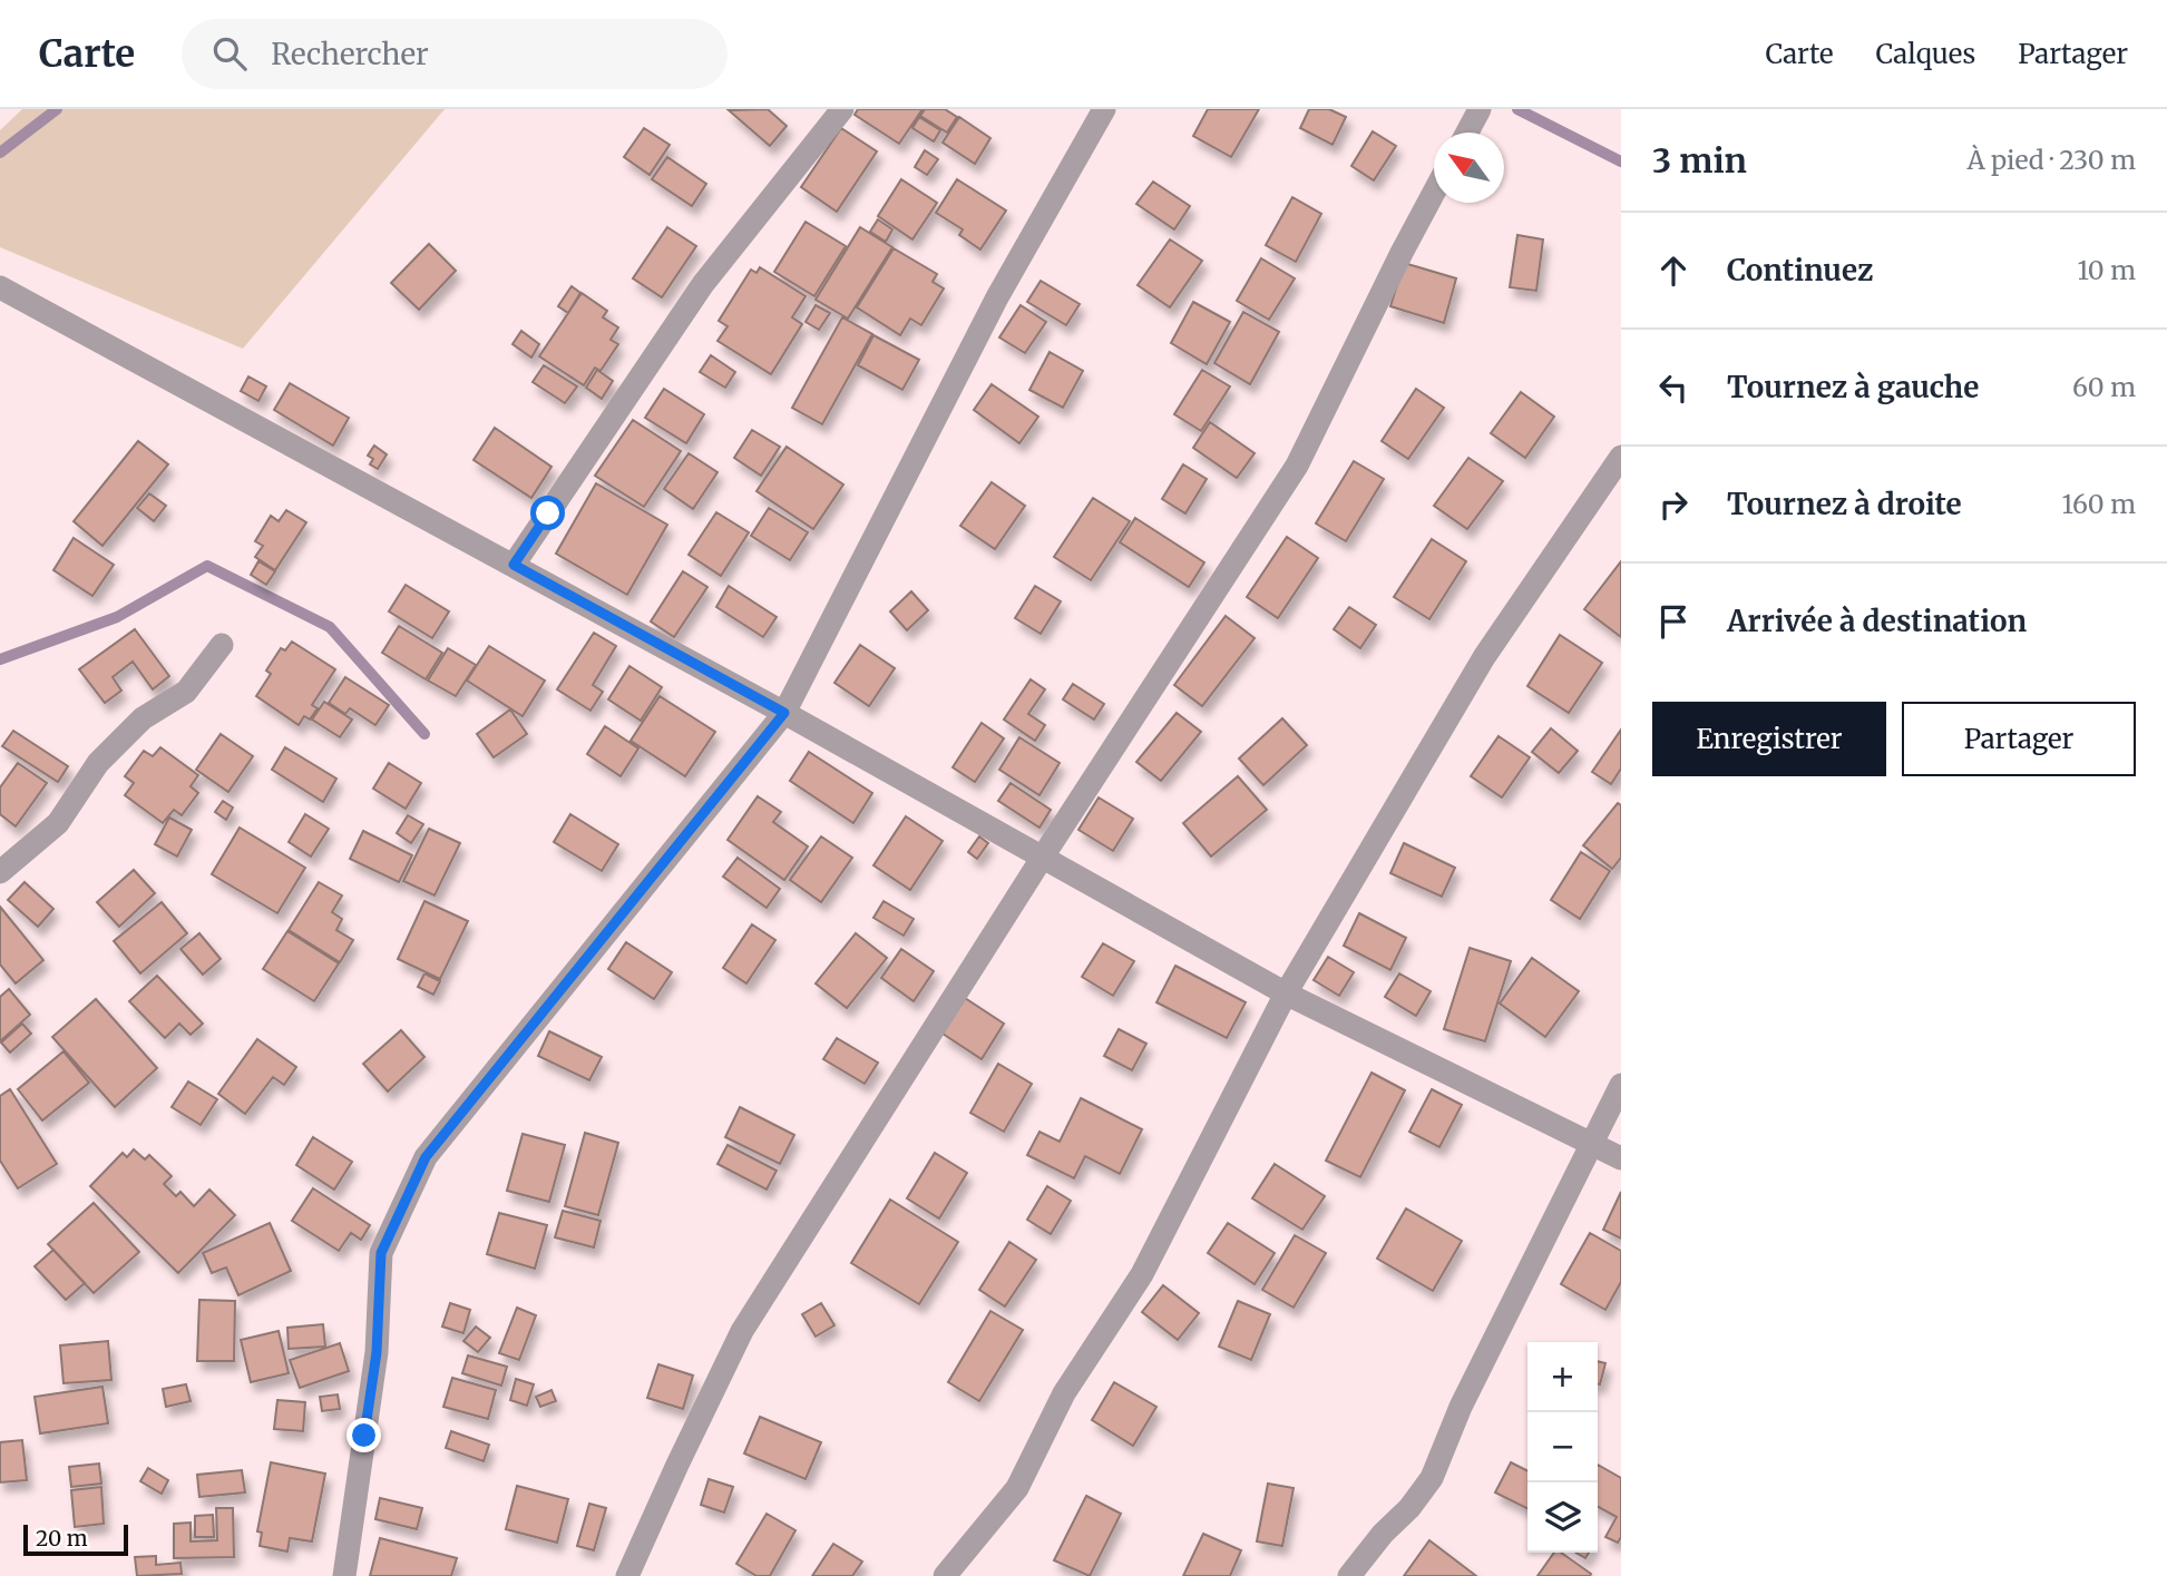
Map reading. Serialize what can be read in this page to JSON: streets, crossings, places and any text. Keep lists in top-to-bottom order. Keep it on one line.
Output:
{"scale_bar":"20 m","north":"top left","page":{"header":"Carte","search":"Rechercher","nav":["Carte","Calques","Partager"],"heading":["3 min","À pied · 230 m"],"list":[["Continuez","10 m"],["Tournez à gauche","60 m"],["Tournez à droite","160 m"],"Arrivée à destination"],"buttons":["Enregistrer","Partager"],"map_buttons":["+","−"],"scale":"20 m"}}
